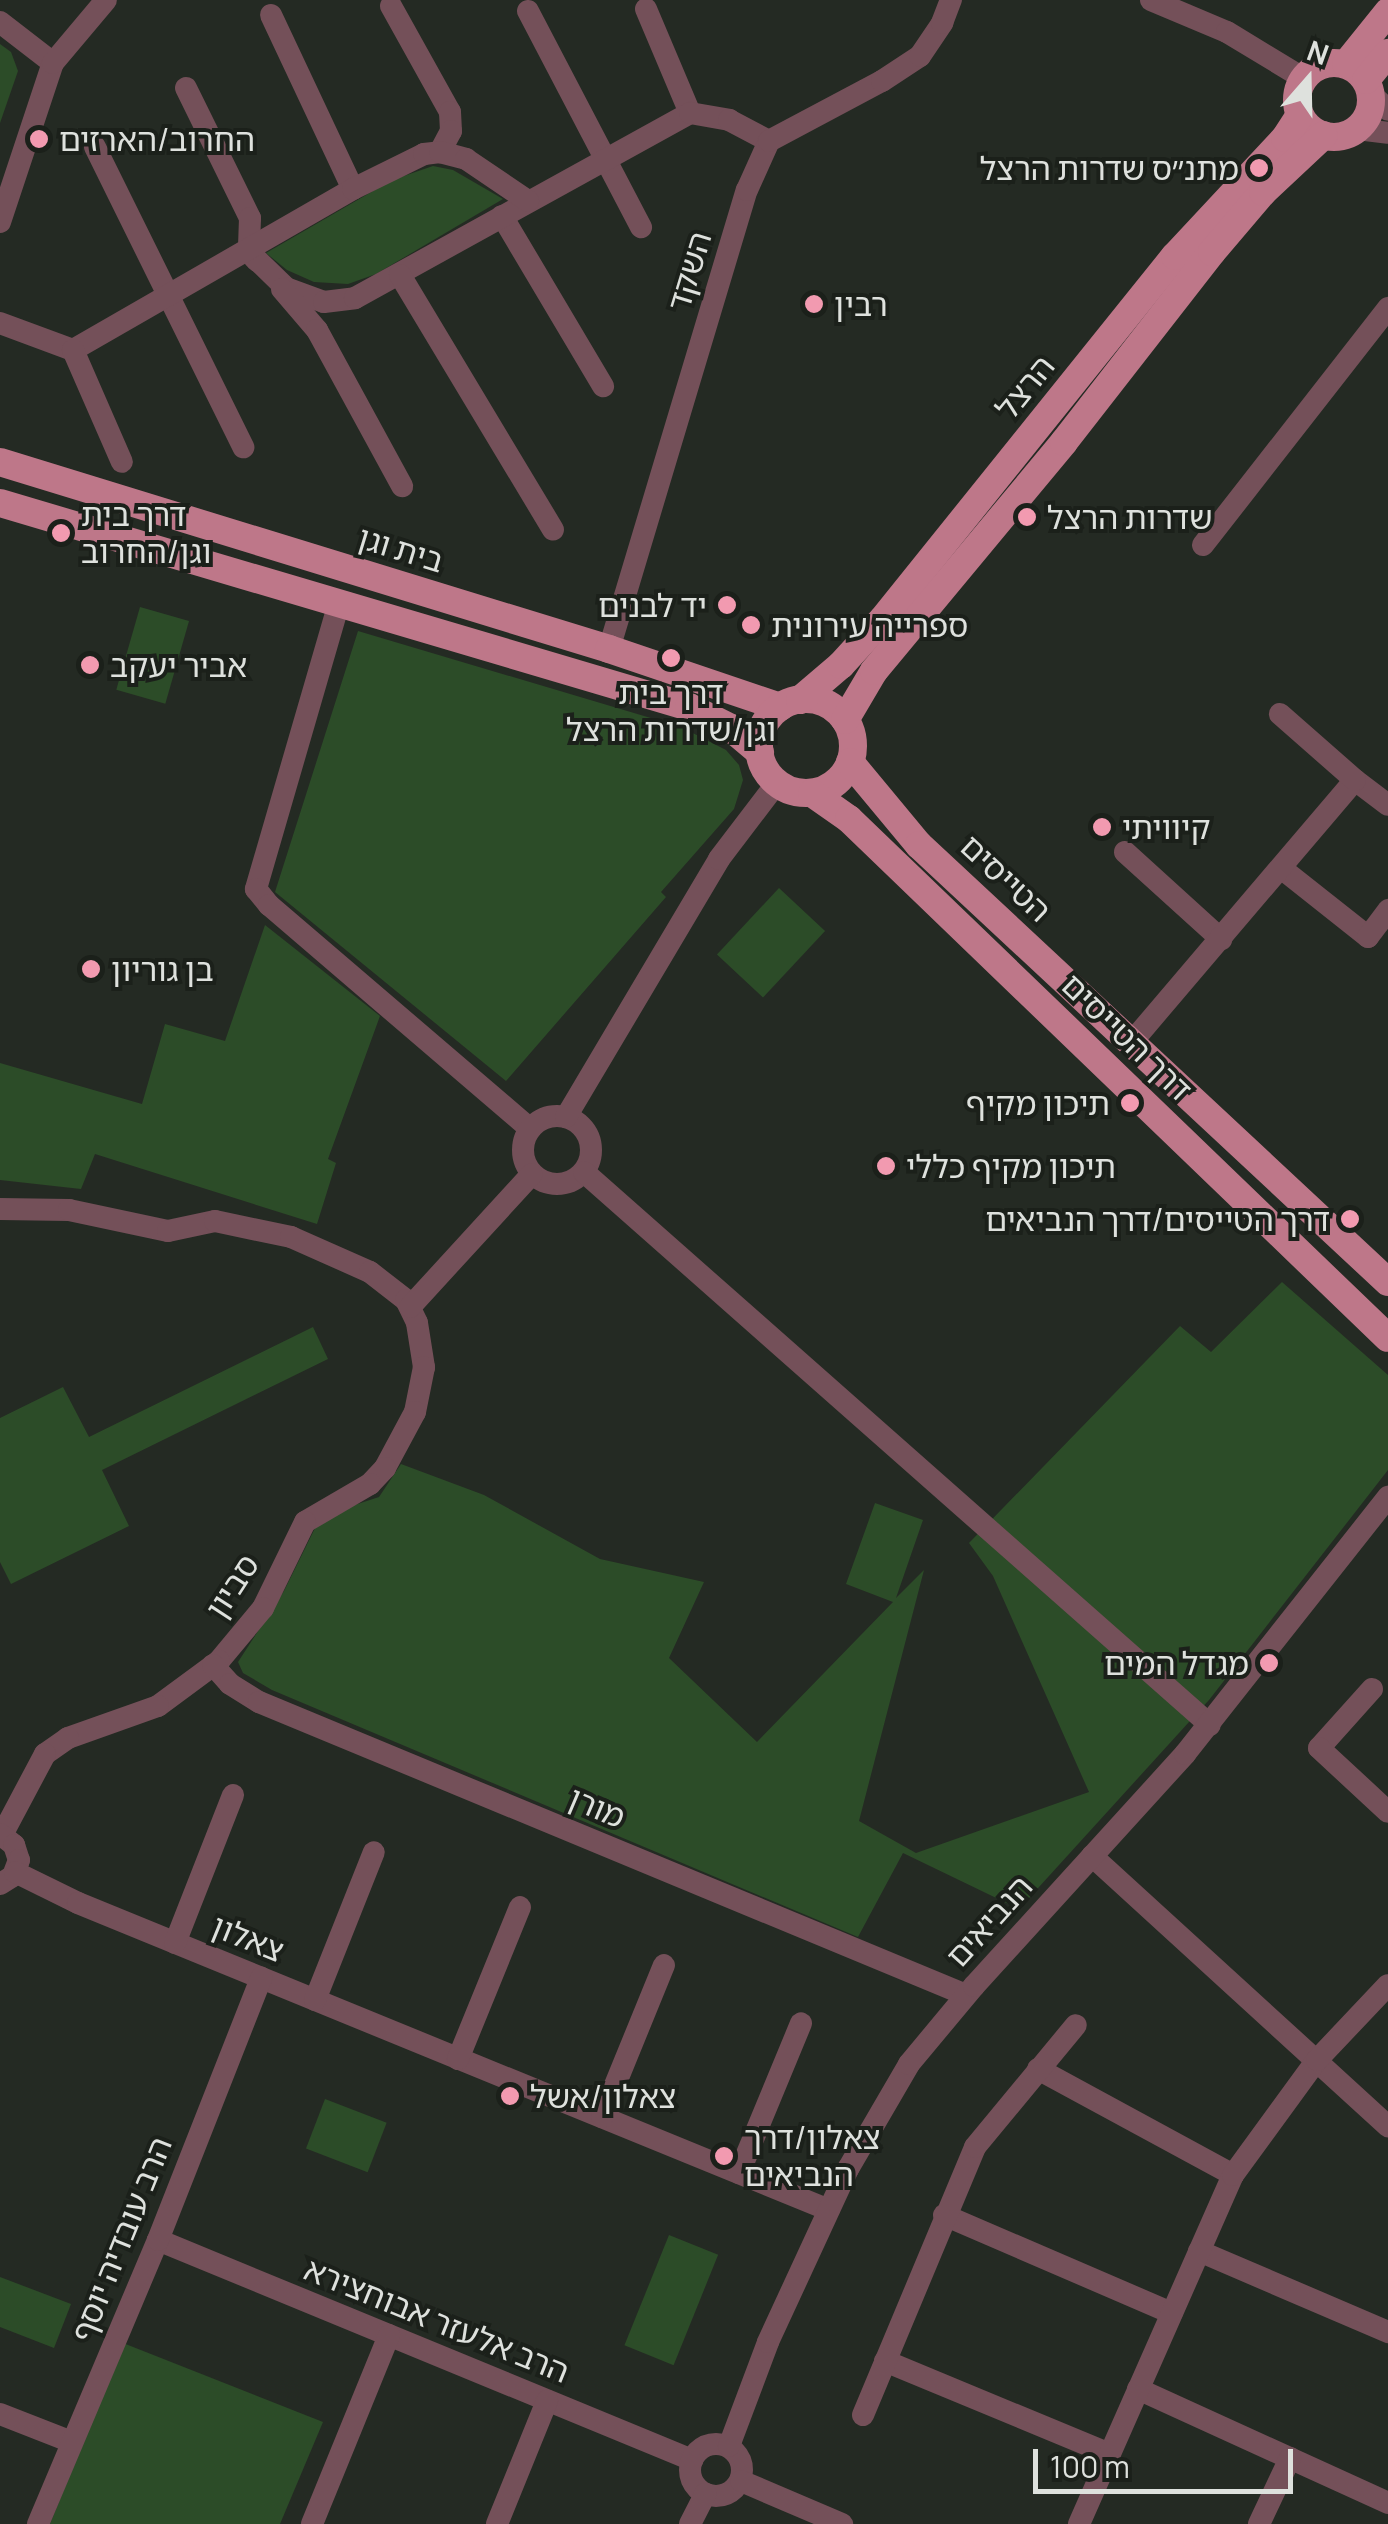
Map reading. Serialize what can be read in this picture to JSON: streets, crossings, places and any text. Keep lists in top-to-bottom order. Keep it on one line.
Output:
{"streets":{"main road":["הרצל","בית וגן","הטייסים","דרך הטייסים"],"street":["השקד","סביון","מורן","הנביאים","צאלון","הרב עובדיה יוסף","הרב אלעזר אבוחצירא"]},"crossings":[["השקד","בית וגן"],["הרצל","בית וגן"],["הרצל","הטייסים"],["הרצל","דרך הטייסים"],["בית וגן","הטייסים"],["בית וגן","דרך הטייסים"],["הטייסים","דרך הטייסים"],["סביון","מורן"],["מורן","הנביאים"],["הנביאים","צאלון"],["הנביאים","הרב אלעזר אבוחצירא"],["צאלון","הרב עובדיה יוסף"],["הרב עובדיה יוסף","הרב אלעזר אבוחצירא"]],"places":["החרוב/הארזים","מתנ״ס שדרות הרצל","רבין","שדרות הרצל","דרך בית וגן/החרוב","יד לבנים","ספרייה עירונית","דרך בית וגן/שדרות הרצל","אביר יעקב","קיוויתי","בן גוריון","תיכון מקיף","תיכון מקיף כללי","דרך הטייסים/דרך הנביאים","מגדל המים","צאלון/אשל","צאלון/דרך הנביאים"],"scale_bar":"100 m","north":"top"}
